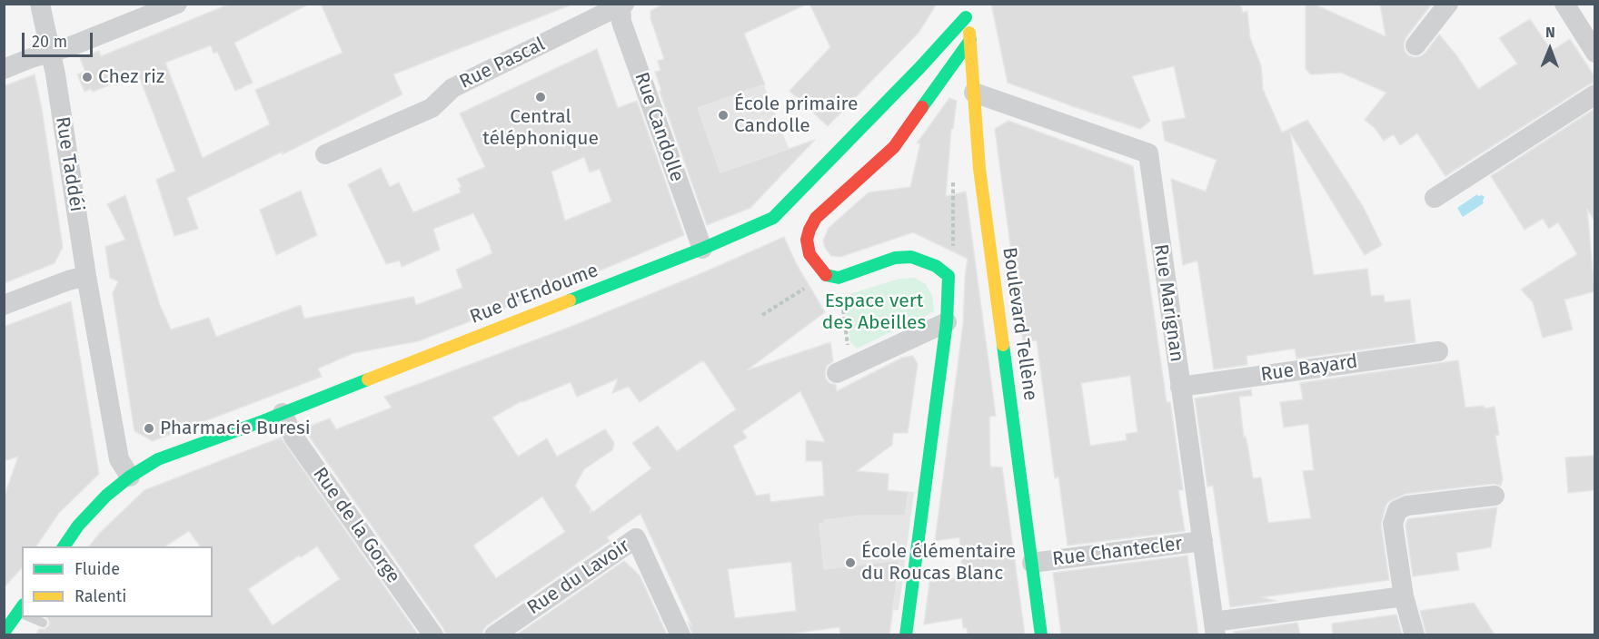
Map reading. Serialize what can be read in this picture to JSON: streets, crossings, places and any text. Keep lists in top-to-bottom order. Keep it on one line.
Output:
{"streets":{"street":["Rue Pascal","Rue Candolle","Rue Taddéi","Rue d'Endoume","Rue Marignan","Boulevard Tellène","Rue Bayard","Rue de la Gorge","Rue Chantecler","Rue du Lavoir"]},"crossings":[["Rue Pascal","Rue Candolle"],["Rue Candolle","Rue d'Endoume"],["Rue Taddéi","Rue d'Endoume"],["Rue d'Endoume","Boulevard Tellène"],["Rue d'Endoume","Rue de la Gorge"],["Rue Marignan","Boulevard Tellène"],["Rue Marignan","Rue Bayard"],["Rue Marignan","Rue Chantecler"],["Boulevard Tellène","Rue Chantecler"]],"parks":["Espace vert des Abeilles"],"places":["Chez riz","Central téléphonique","École primaire Candolle","Pharmacie Buresi","École élémentaire du Roucas Blanc"],"legend":["Fluide","Ralenti"],"scale_bar":"20 m","north":"top"}
